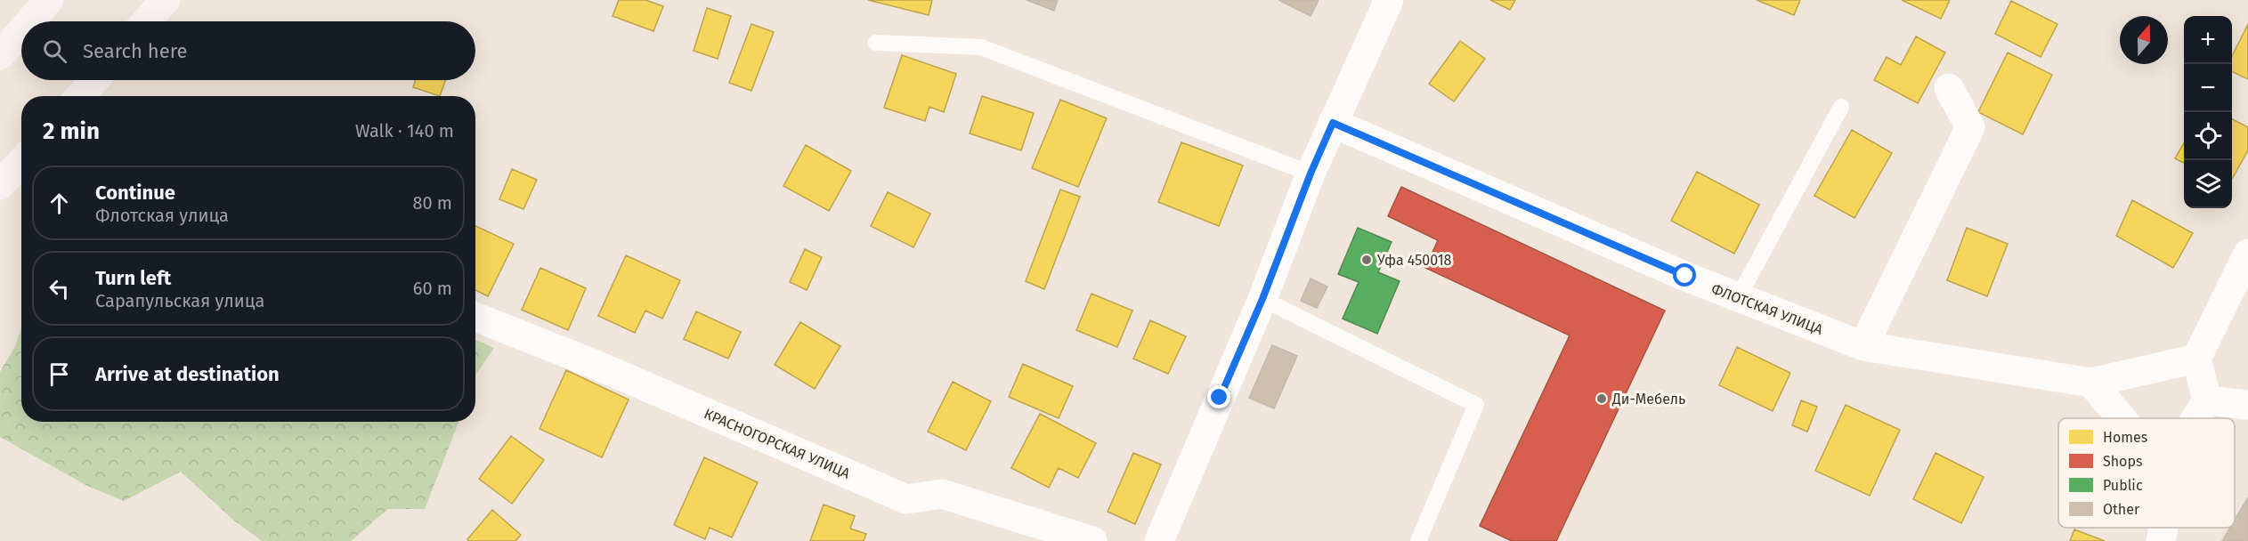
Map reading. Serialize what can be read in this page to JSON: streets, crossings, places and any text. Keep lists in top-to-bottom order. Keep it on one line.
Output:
{"streets":{"street":["ФЛОТСКАЯ УЛИЦА","КРАСНОГОРСКАЯ УЛИЦА"]},"places":["Уфа 450018","Ди-Мебель"],"legend":["Homes","Shops","Public","Other"],"north":"top","page":{"map_buttons":["+","−"],"search":"Search here","heading":["2 min","Walk · 140 m"],"list":[["Continue","Флотская улица","80 m"],["Turn left","Сарапульская улица","60 m"],"Arrive at destination"]}}
